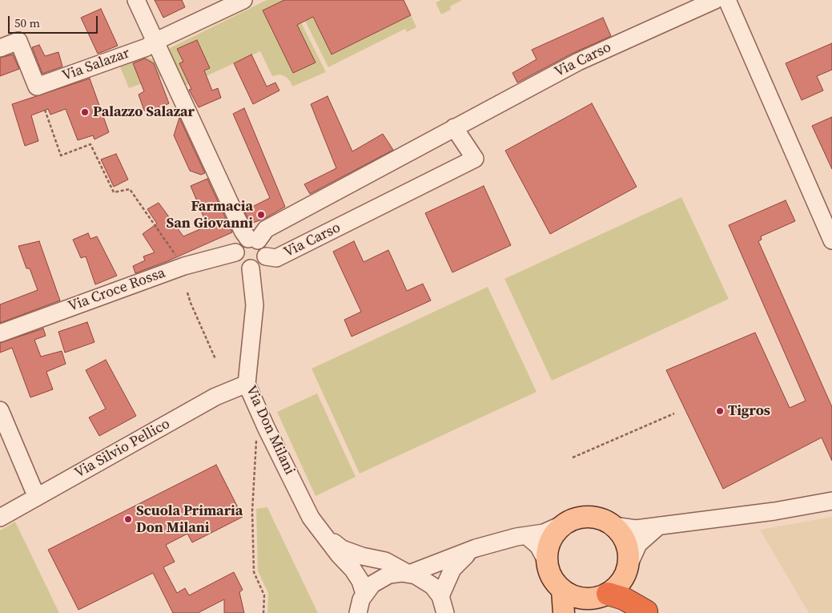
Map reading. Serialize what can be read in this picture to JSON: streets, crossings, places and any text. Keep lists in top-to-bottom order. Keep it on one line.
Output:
{"streets":{"street":["Via Carso","Via Salazar","Via Croce Rossa","Via Don Milani","Via Silvio Pellico"]},"crossings":[["Via Carso","Via Croce Rossa"],["Via Carso","Via Don Milani"],["Via Croce Rossa","Via Don Milani"],["Via Don Milani","Via Silvio Pellico"]],"places":["Palazzo Salazar","Farmacia San Giovanni","Tigros","Scuola Primaria Don Milani"],"scale_bar":"50 m"}
